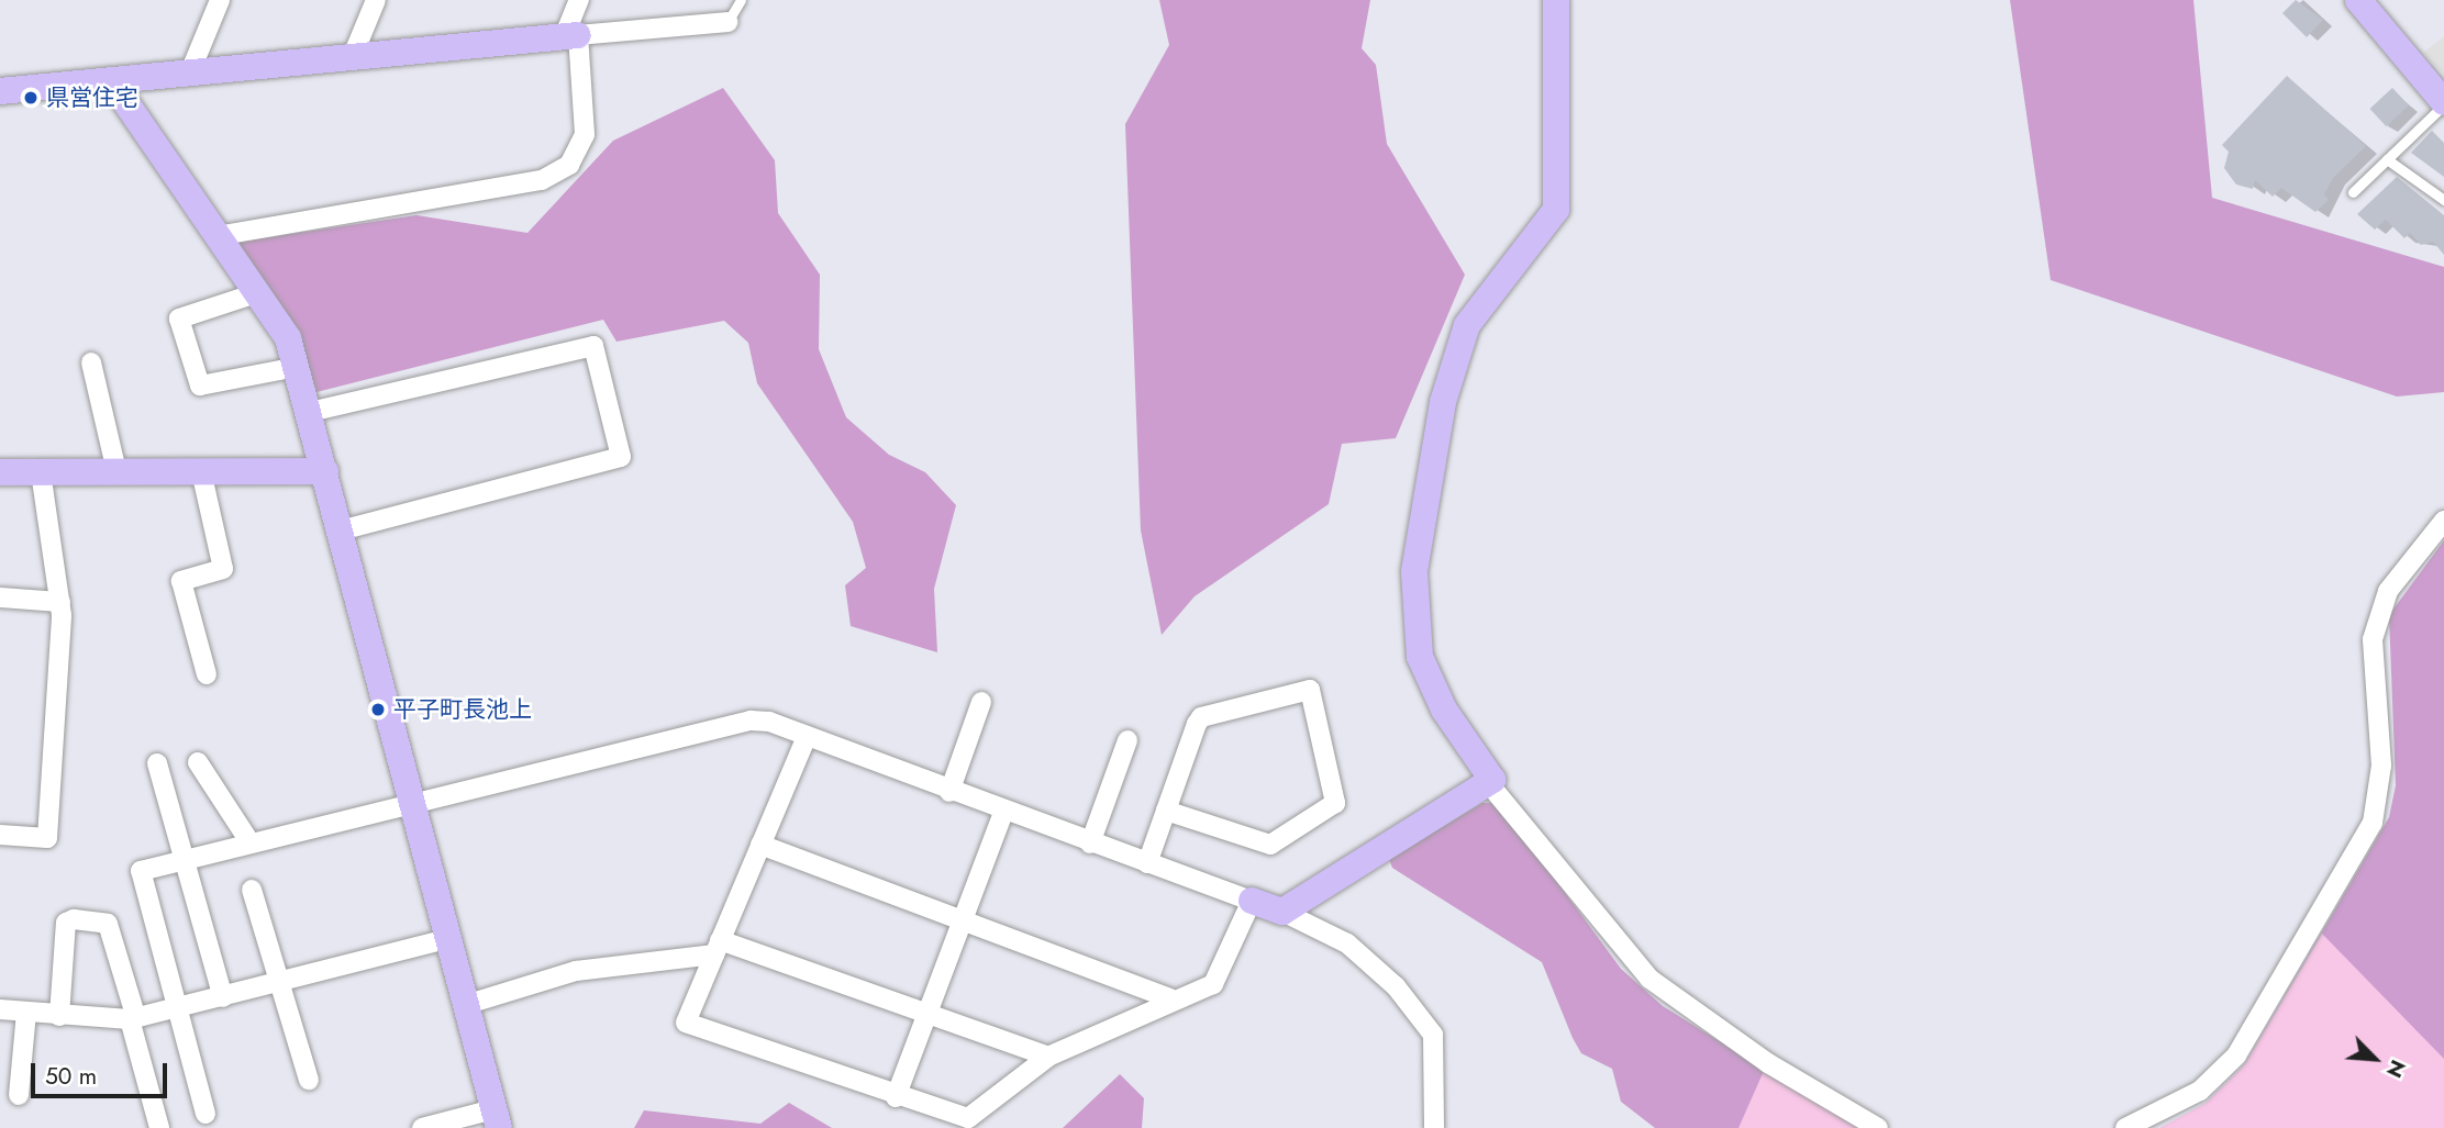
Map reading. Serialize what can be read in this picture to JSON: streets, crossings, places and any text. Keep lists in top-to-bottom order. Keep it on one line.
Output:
{"places":["県営住宅","平子町長池上"],"scale_bar":"50 m","north":"bottom right"}
